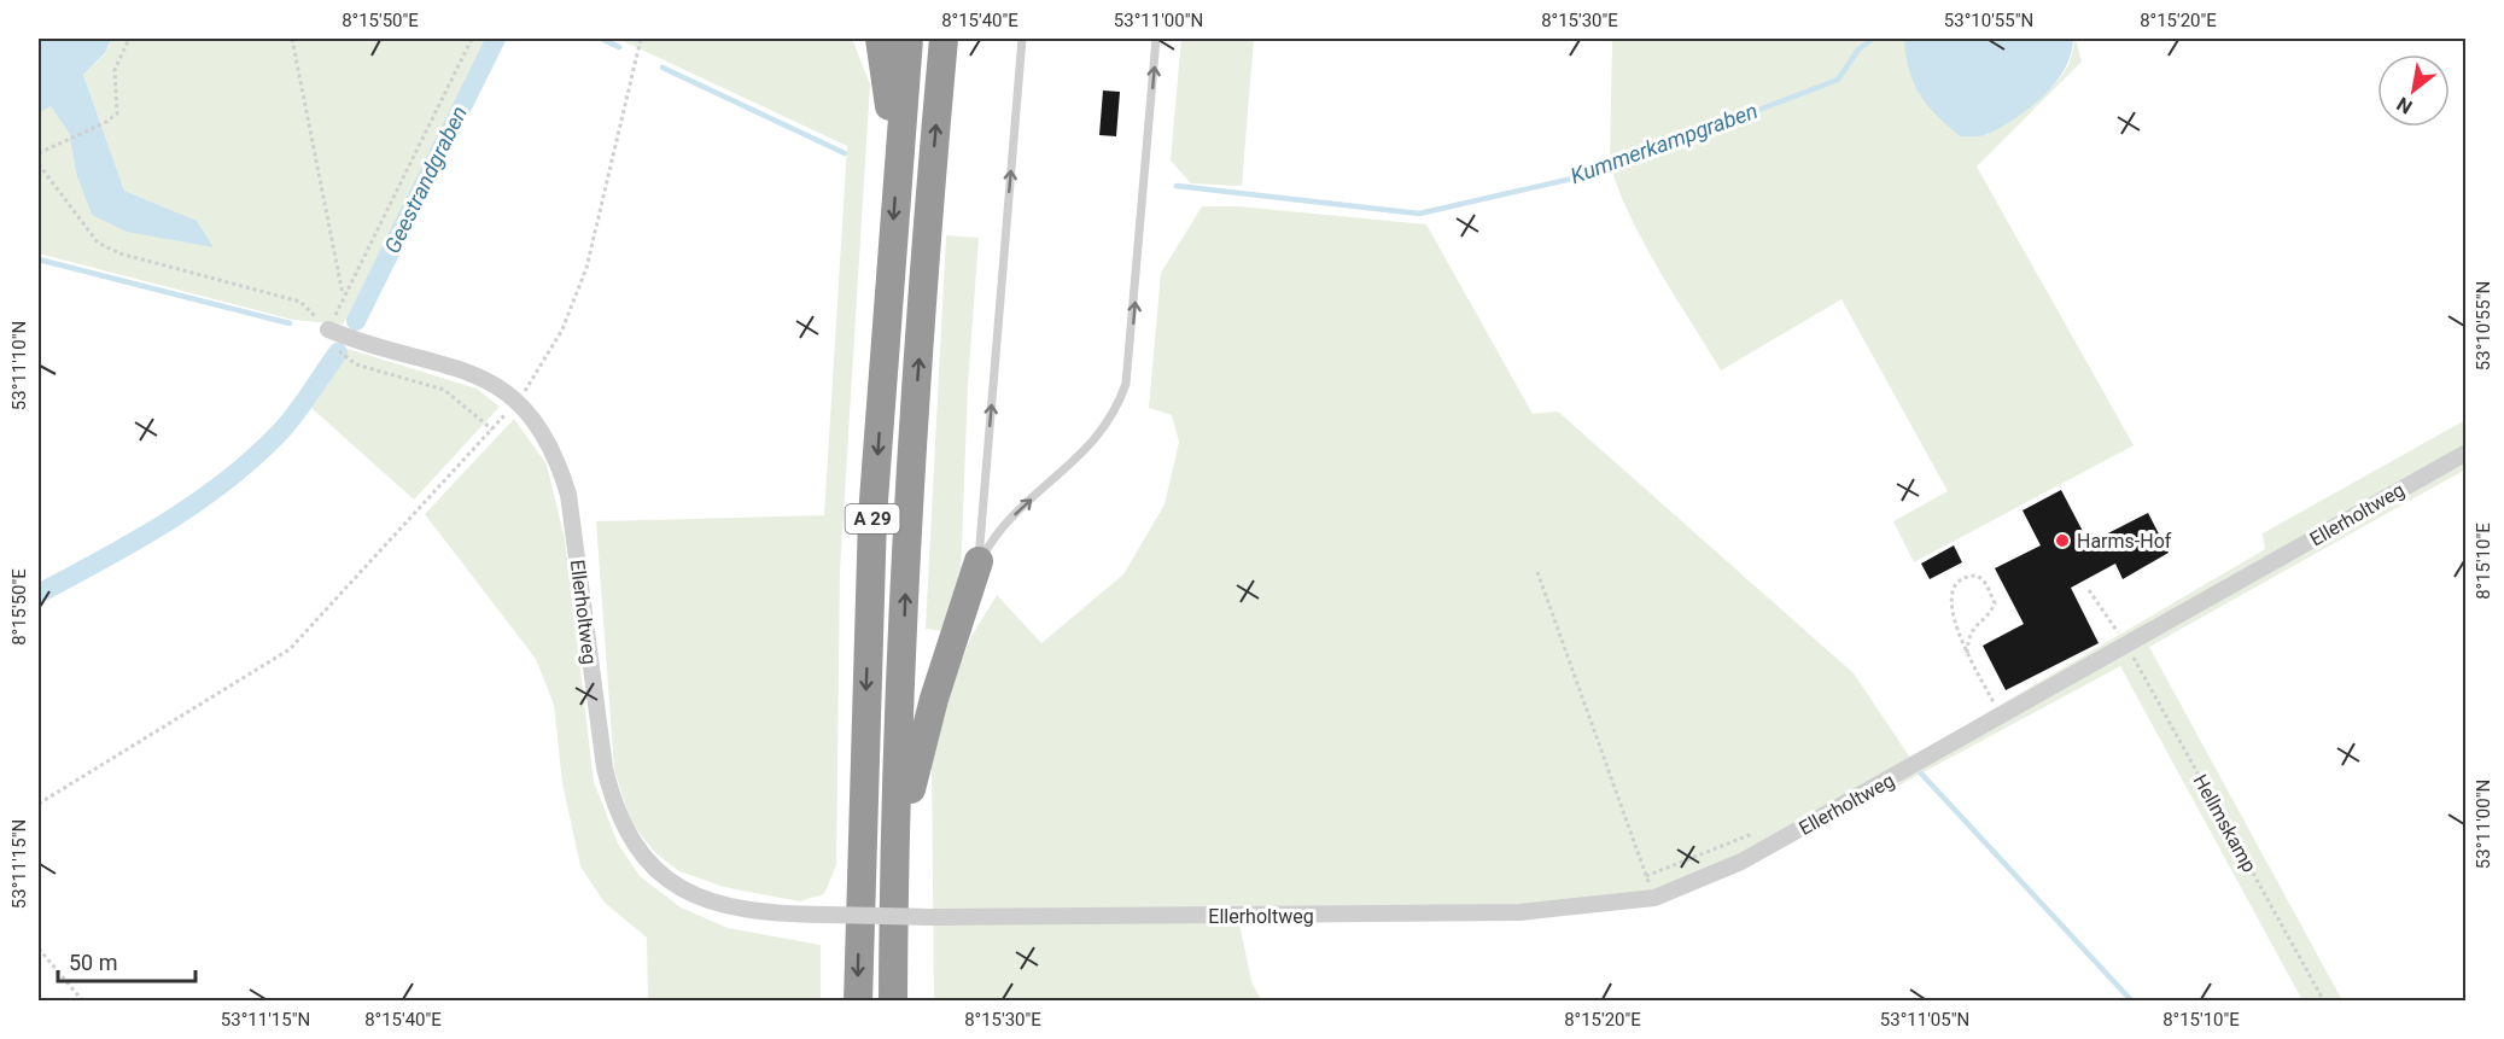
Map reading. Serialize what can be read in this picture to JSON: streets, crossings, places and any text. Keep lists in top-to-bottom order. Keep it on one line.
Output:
{"streets":{"highway":["A 29"],"street":["Ellerholtweg"],"path":["Hellmskamp"]},"crossings":[["Ellerholtweg","Hellmskamp"]],"water":["Kummerkampgraben","Geestrandgraben"],"places":["Harms-Hof"],"scale_bar":"50 m","north":"bottom left","coordinates":["8°15'50\"E","8°15'40\"E","53°11'00\"N","8°15'30\"E","53°10'55\"N","8°15'20\"E","53°11'10\"N","8°15'10\"E","53°11'15\"N","53°11'05\"N"]}
